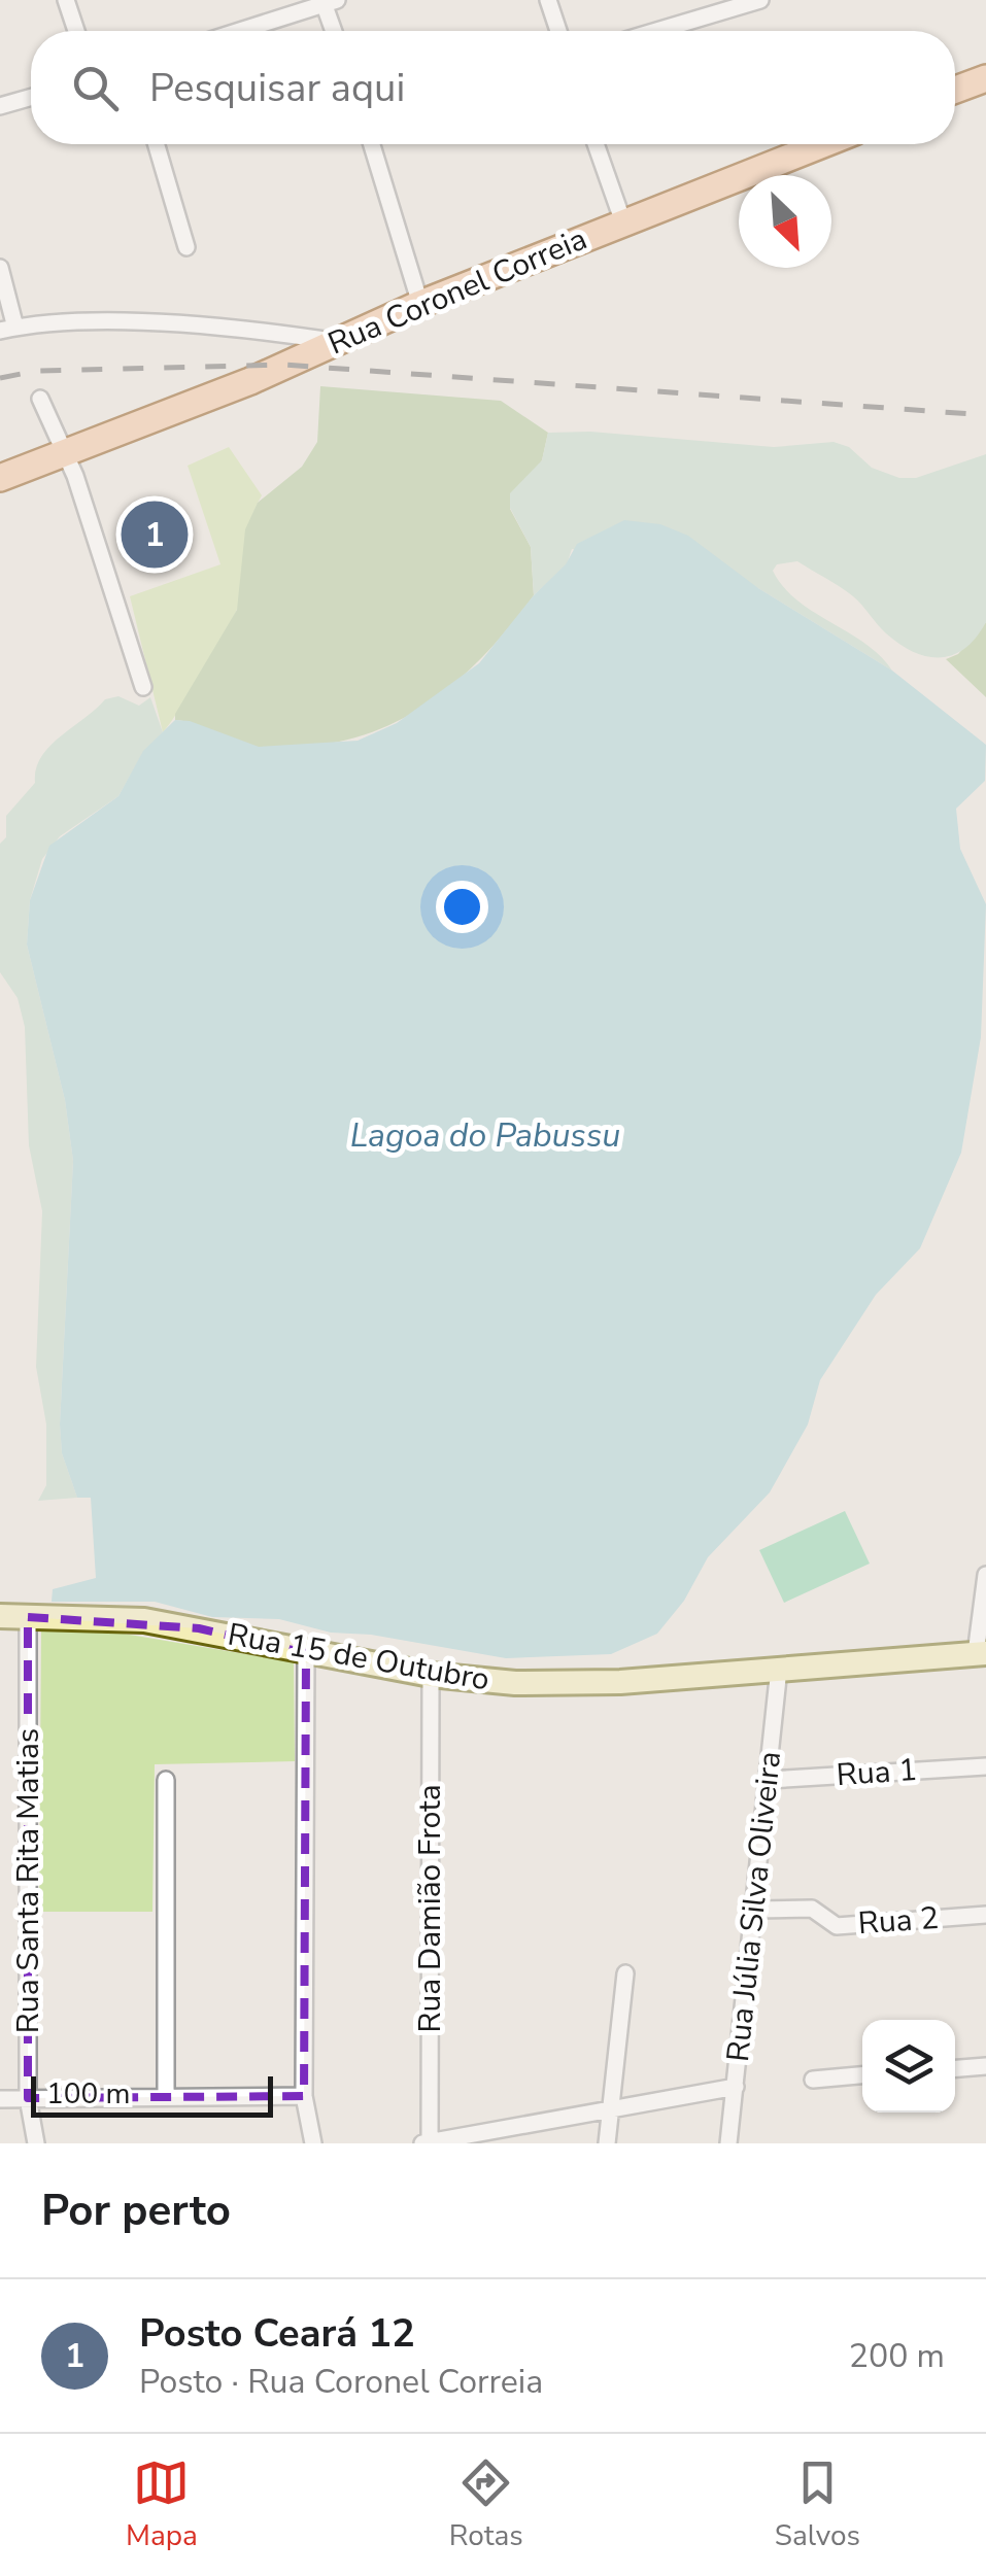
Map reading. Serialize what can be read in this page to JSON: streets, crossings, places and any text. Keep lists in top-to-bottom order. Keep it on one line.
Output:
{"streets":{"main road":["Rua Coronel Correia","Rua 15 de Outubro"],"street":["Rua 1","Rua Santa Rita Matias","Rua Júlia Silva Oliveira","Rua Damião Frota","Rua 2"]},"crossings":[["Rua 15 de Outubro","Rua Santa Rita Matias"],["Rua 15 de Outubro","Rua Júlia Silva Oliveira"],["Rua 15 de Outubro","Rua Damião Frota"],["Rua 1","Rua Júlia Silva Oliveira"],["Rua Júlia Silva Oliveira","Rua 2"]],"water":["Lagoa do Pabussu"],"scale_bar":"100 m","north":"bottom right","page":{"search":"Pesquisar aqui","pins":"1","scale":"100 m","heading":"Por perto","list":[{"mark":"1","name":"Posto Ceará 12","note":"Posto · Rua Coronel Correia","value":"200 m"}],"nav":["Mapa","Rotas","Salvos"]}}
